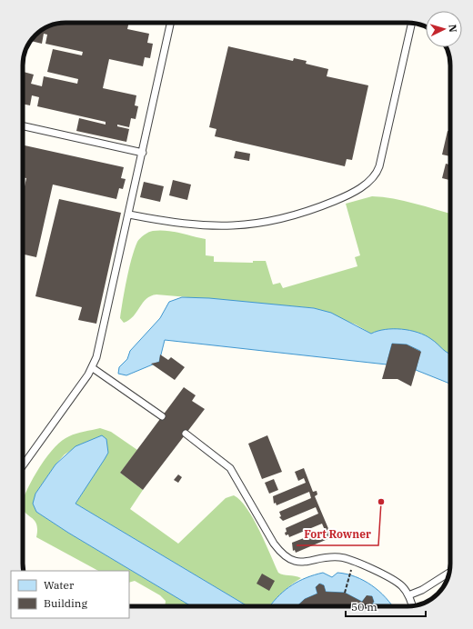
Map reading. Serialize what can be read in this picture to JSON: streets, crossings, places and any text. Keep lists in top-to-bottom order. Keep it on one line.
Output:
{"places":["Fort Rowner"],"legend":["Water","Building"],"scale_bar":"50 m","north":"right"}
